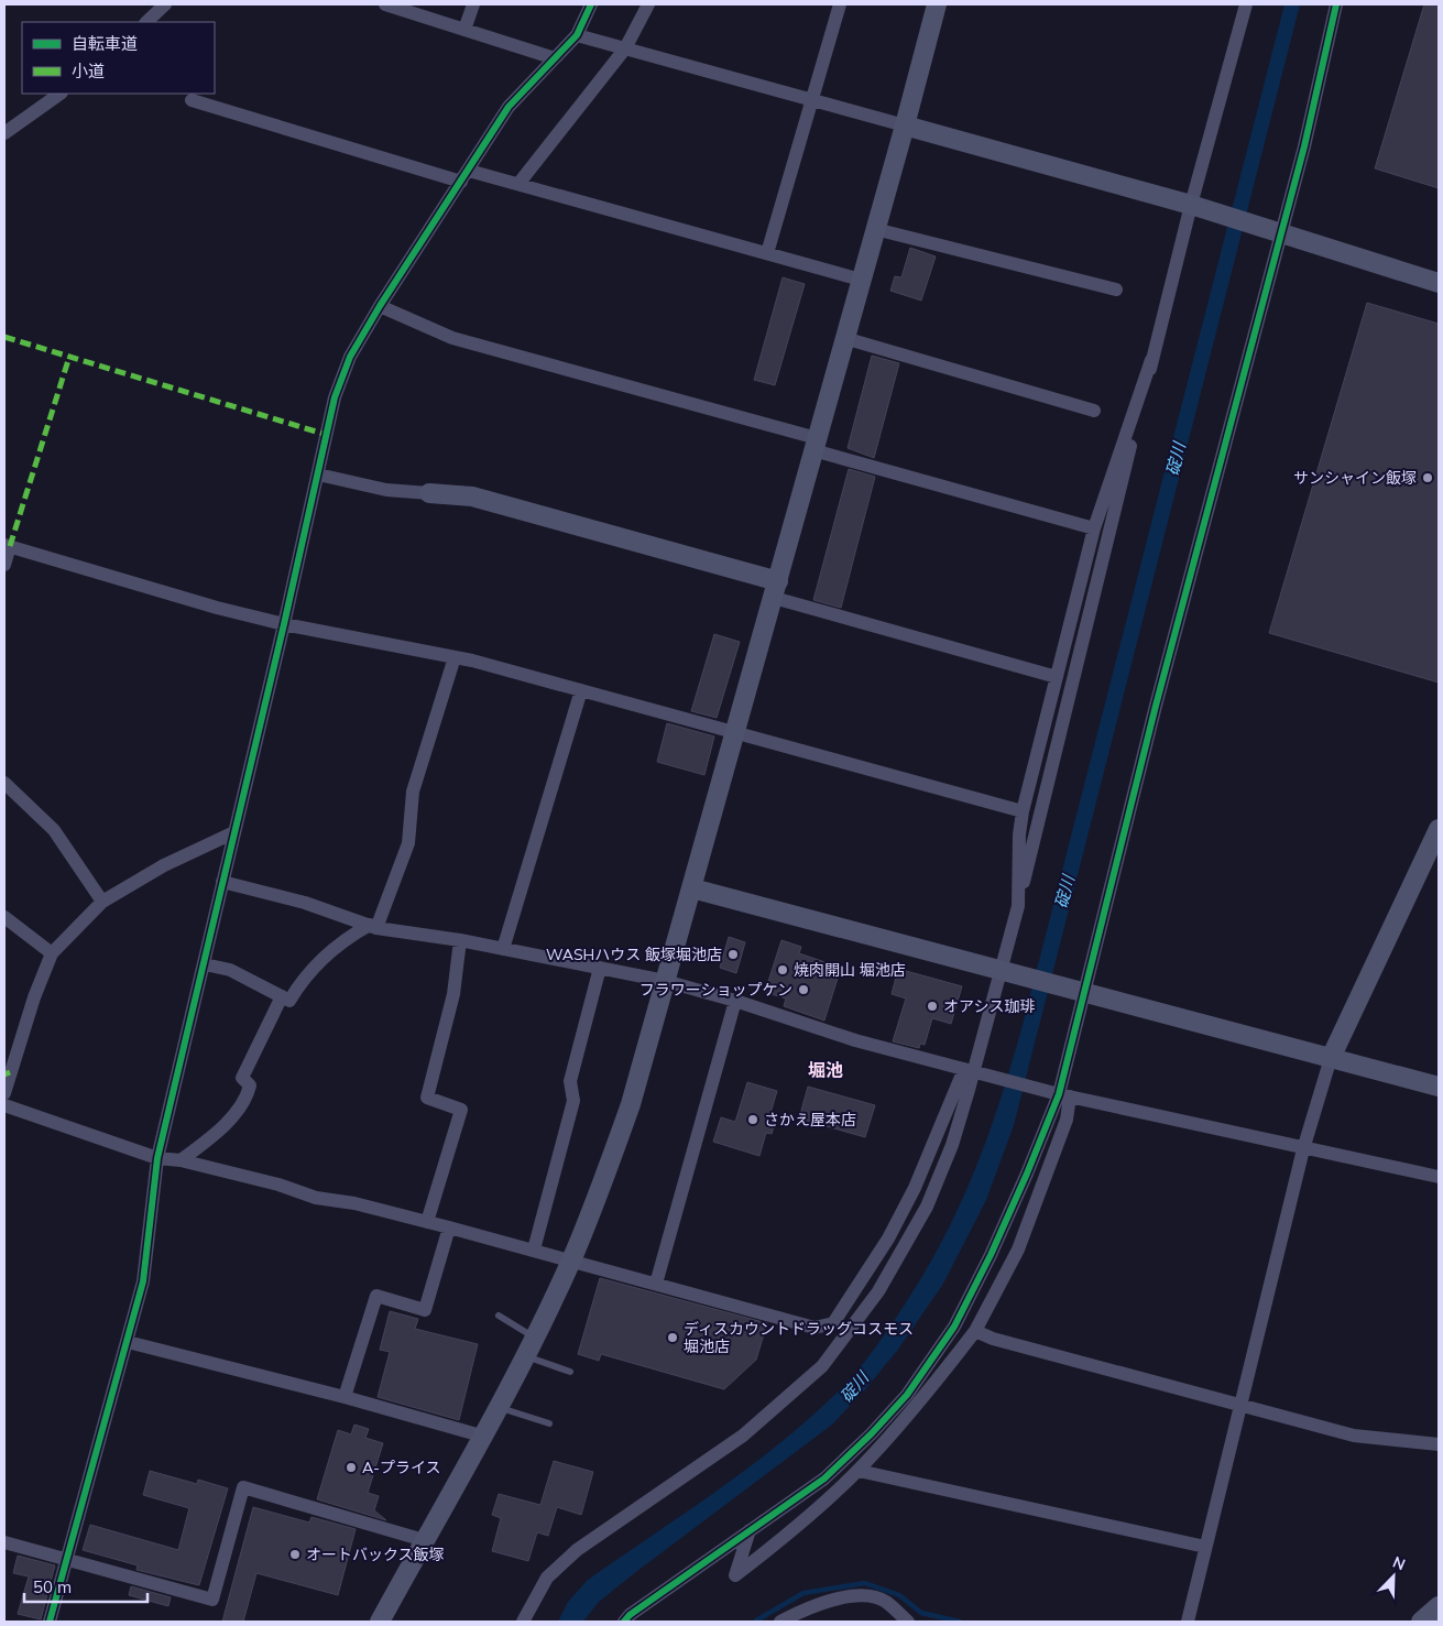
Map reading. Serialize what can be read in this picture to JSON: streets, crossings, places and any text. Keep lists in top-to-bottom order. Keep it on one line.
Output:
{"districts":["堀池"],"water":["碇川"],"places":["サンシャイン飯塚","WASHハウス 飯塚堀池店","焼肉開山 堀池店","フラワーショップケン","オアシス珈琲","さかえ屋本店","ディスカウントドラッグコスモス 堀池店","A-プライス","オートバックス飯塚"],"legend":["自転車道","小道"],"scale_bar":"50 m","north":"top right"}
